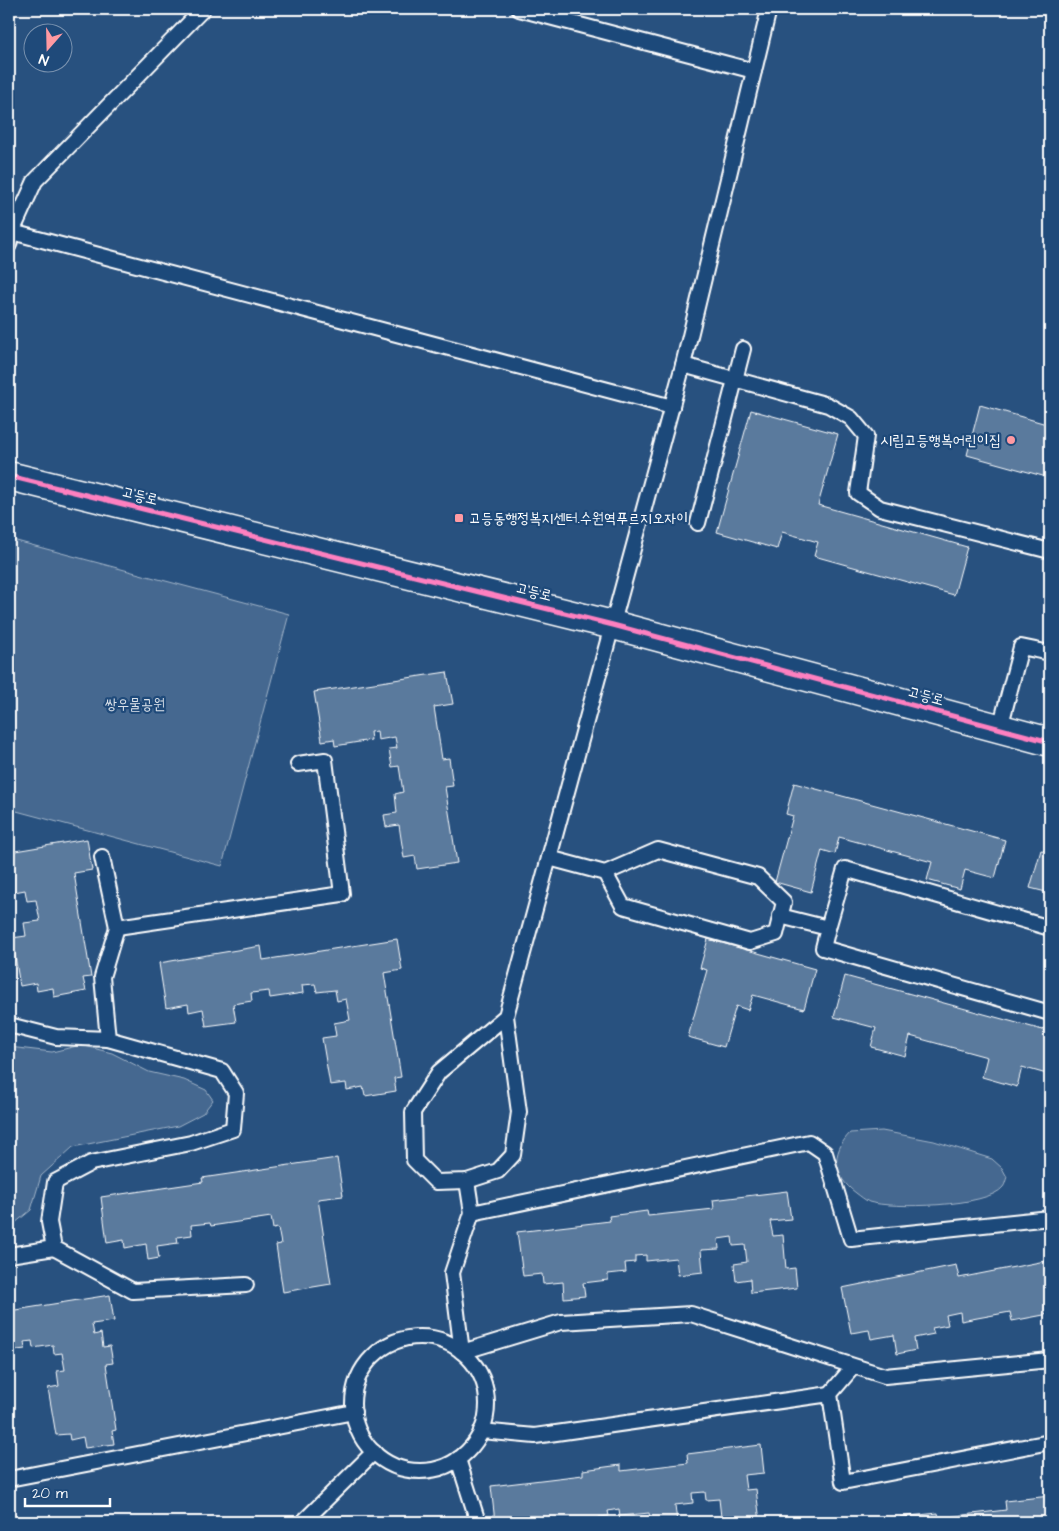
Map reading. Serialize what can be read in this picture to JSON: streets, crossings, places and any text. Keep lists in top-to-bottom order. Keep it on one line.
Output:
{"streets":{"street":["고등로"]},"parks":["쌍우물공원"],"places":{"other":["시립고등행복어린이집"],"transit":["고등동행정복지센터.수원역푸르지오자이"]},"scale_bar":"20 m","north":"bottom"}
